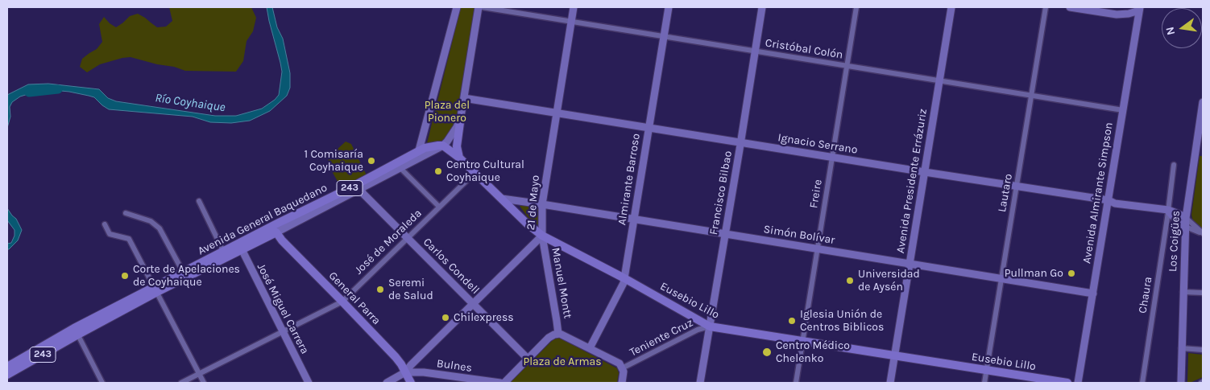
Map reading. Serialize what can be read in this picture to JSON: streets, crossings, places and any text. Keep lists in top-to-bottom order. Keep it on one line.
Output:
{"streets":{"main road":["243","Avenida General Baquedano","General Parra","Eusebio Lillo"],"street":["Cristóbal Colón","Ignacio Serrano","Almirante Barroso","Avenida Presidente Errázuriz","Francisco Bilbao","Lautaro","Avenida Almirante Simpson","Freire","21 de Mayo","Simón Bolívar","Los Coigües","José de Moraleda","Carlos Condell","Manuel Montt","Chaura","José Miguel Carrera","Teniente Cruz","Bulnes"]},"crossings":[["Cristóbal Colón","Almirante Barroso"],["Cristóbal Colón","Avenida Presidente Errázuriz"],["Cristóbal Colón","Francisco Bilbao"],["Cristóbal Colón","Lautaro"],["Cristóbal Colón","Avenida Almirante Simpson"],["Cristóbal Colón","Freire"],["Cristóbal Colón","21 de Mayo"],["Ignacio Serrano","Almirante Barroso"],["Ignacio Serrano","Avenida Presidente Errázuriz"],["Ignacio Serrano","Francisco Bilbao"],["Ignacio Serrano","Lautaro"],["Ignacio Serrano","Avenida Almirante Simpson"],["Ignacio Serrano","Freire"],["Ignacio Serrano","21 de Mayo"],["Ignacio Serrano","Avenida General Baquedano"],["Ignacio Serrano","Los Coigües"],["Ignacio Serrano","Chaura"],["Almirante Barroso","Simón Bolívar"],["Almirante Barroso","Eusebio Lillo"],["Avenida Presidente Errázuriz","Simón Bolívar"],["Avenida Presidente Errázuriz","Eusebio Lillo"],["Francisco Bilbao","Simón Bolívar"],["Francisco Bilbao","Eusebio Lillo"],["Francisco Bilbao","Teniente Cruz"],["Lautaro","Simón Bolívar"],["Lautaro","Eusebio Lillo"],["Avenida Almirante Simpson","Simón Bolívar"],["Freire","Simón Bolívar"],["Freire","Eusebio Lillo"],["21 de Mayo","Simón Bolívar"],["21 de Mayo","Carlos Condell"],["21 de Mayo","Manuel Montt"],["21 de Mayo","General Parra"],["21 de Mayo","Eusebio Lillo"],["21 de Mayo","Bulnes"],["Avenida General Baquedano","Carlos Condell"],["Avenida General Baquedano","General Parra"],["Avenida General Baquedano","Eusebio Lillo"],["Avenida General Baquedano","José Miguel Carrera"],["Simón Bolívar","Eusebio Lillo"],["José de Moraleda","Carlos Condell"],["José de Moraleda","General Parra"],["José de Moraleda","Eusebio Lillo"],["José de Moraleda","José Miguel Carrera"],["Manuel Montt","Eusebio Lillo"],["General Parra","Bulnes"],["Eusebio Lillo","Teniente Cruz"]],"water":["Río Coyhaique"],"parks":["Plaza del Pionero","Plaza de Armas"],"places":["1 Comisaría Coyhaique","Centro Cultural Coyhaique","Pullman Go","Corte de Apelaciones de Coyhaique","Universidad de Aysén","Seremi de Salud","Chilexpress","Iglesia Unión de Centros Biblicos","Centro Médico Chelenko"],"north":"left"}
